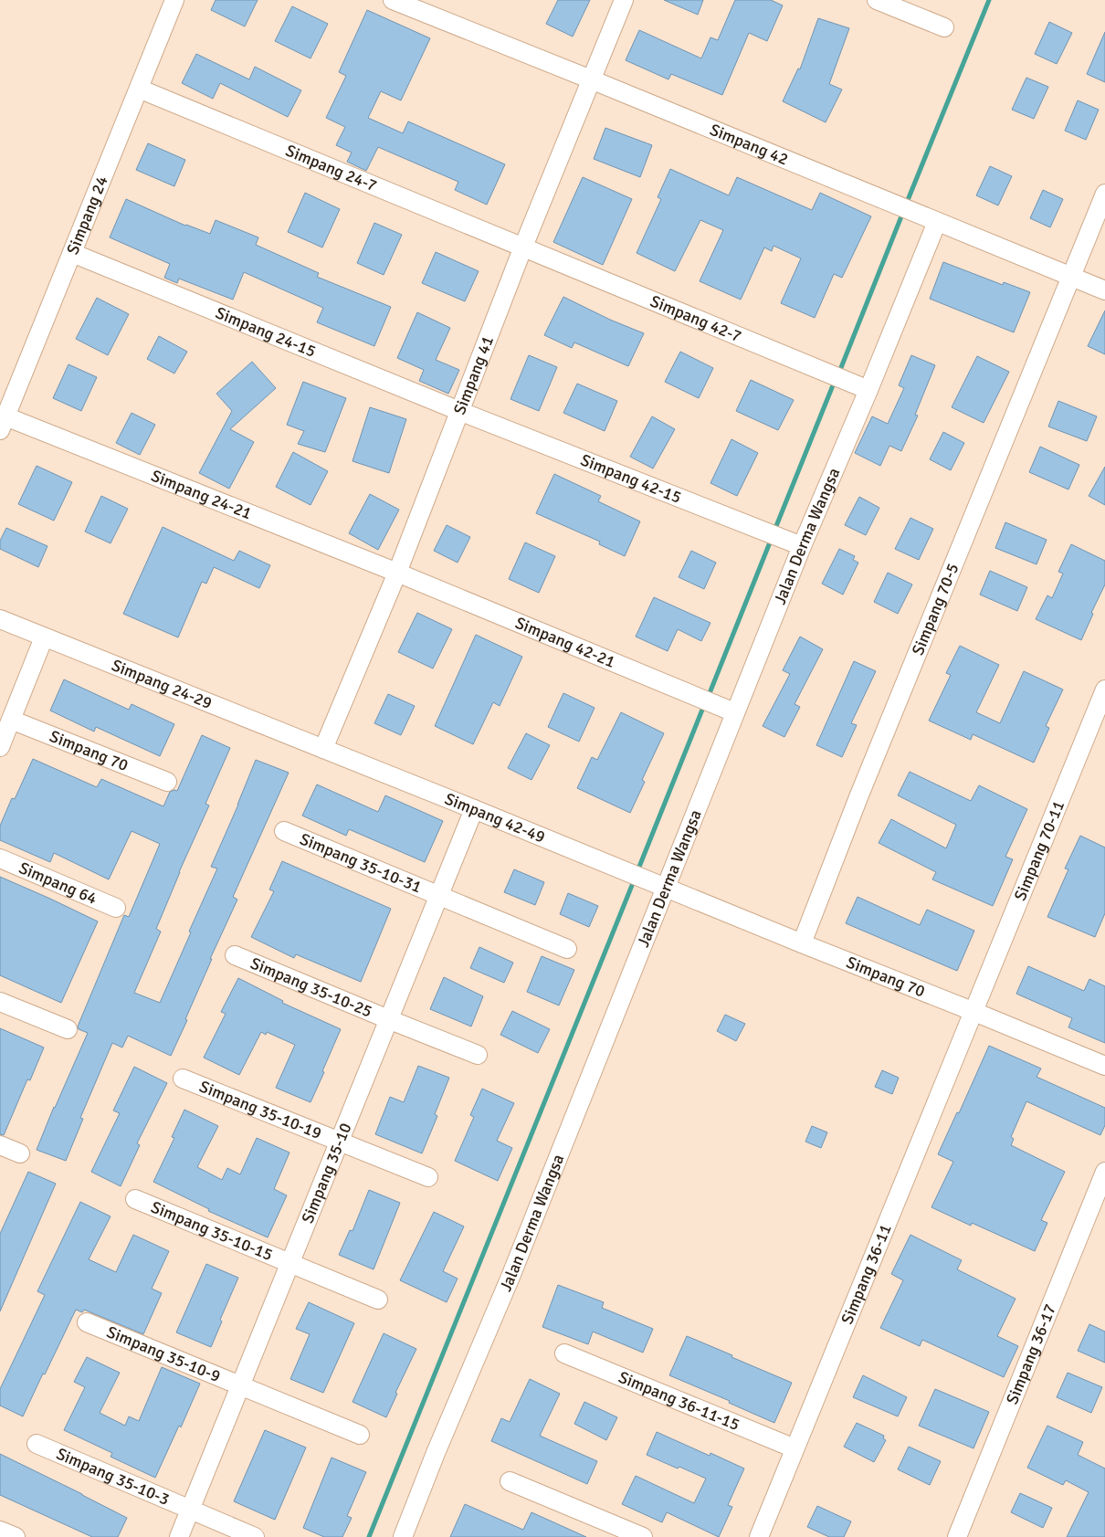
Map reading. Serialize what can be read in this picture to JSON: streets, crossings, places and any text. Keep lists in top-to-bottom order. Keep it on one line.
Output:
{"streets":{"street":["Simpang 42","Simpang 24-7","Simpang 24","Simpang 42-7","Simpang 24-15","Simpang 41","Simpang 42-15","Simpang 24-21","Jalan Derma Wangsa","Simpang 70-5","Simpang 42-21","Simpang 24-29","Simpang 70","Simpang 42-49","Simpang 70-11","Simpang 35-10-31","Simpang 64","Simpang 35-10-25","Simpang 35-10-19","Simpang 35-10","Simpang 35-10-15","Simpang 36-11","Simpang 35-10-9","Simpang 36-17","Simpang 36-11-15","Simpang 35-10-3"]},"crossings":[["Simpang 42","Simpang 41"],["Simpang 42","Jalan Derma Wangsa"],["Simpang 42","Simpang 70-5"],["Simpang 24-7","Simpang 24"],["Simpang 24-7","Simpang 42-7"],["Simpang 24-7","Simpang 41"],["Simpang 24","Simpang 24-15"],["Simpang 24","Simpang 24-21"],["Simpang 42-7","Simpang 41"],["Simpang 42-7","Jalan Derma Wangsa"],["Simpang 24-15","Simpang 41"],["Simpang 24-15","Simpang 42-15"],["Simpang 41","Simpang 42-15"],["Simpang 41","Simpang 24-21"],["Simpang 41","Simpang 42-21"],["Simpang 41","Simpang 24-29"],["Simpang 41","Simpang 42-49"],["Simpang 42-15","Jalan Derma Wangsa"],["Simpang 24-21","Simpang 42-21"],["Jalan Derma Wangsa","Simpang 42-21"],["Jalan Derma Wangsa","Simpang 70"],["Jalan Derma Wangsa","Simpang 42-49"],["Simpang 70-5","Simpang 70"],["Simpang 24-29","Simpang 42-49"],["Simpang 70","Simpang 42-49"],["Simpang 70","Simpang 70-11"],["Simpang 70","Simpang 36-11"],["Simpang 42-49","Simpang 35-10"],["Simpang 70-11","Simpang 36-11"],["Simpang 35-10-31","Simpang 35-10"],["Simpang 35-10-25","Simpang 35-10"],["Simpang 35-10-19","Simpang 35-10"],["Simpang 35-10","Simpang 35-10-15"],["Simpang 35-10","Simpang 35-10-9"],["Simpang 35-10","Simpang 35-10-3"],["Simpang 36-11","Simpang 36-11-15"]]}
